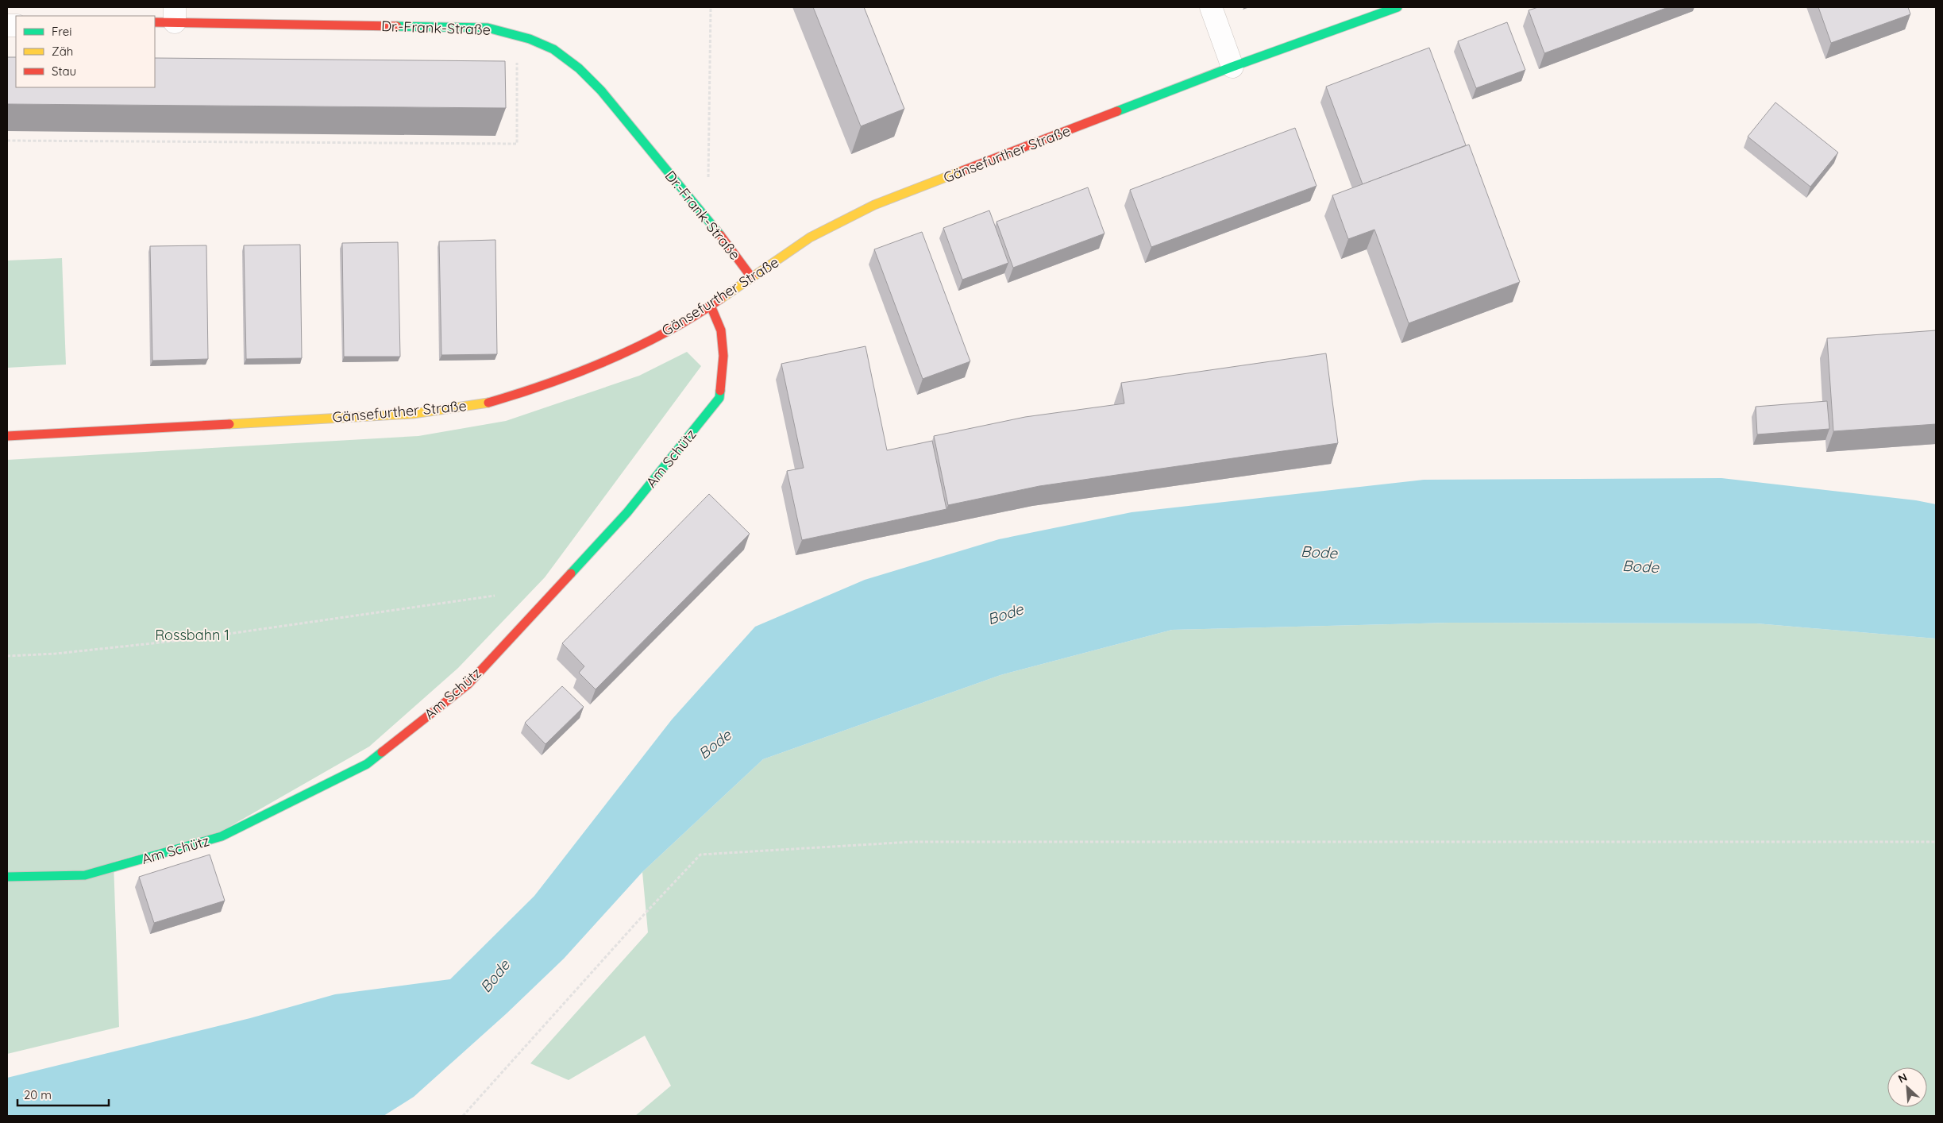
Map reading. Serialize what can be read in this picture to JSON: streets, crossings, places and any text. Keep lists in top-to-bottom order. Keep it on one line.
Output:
{"streets":{"street":["Dr.-Frank-Straße","Gänsefurther Straße","Am Schütz"]},"crossings":[["Dr.-Frank-Straße","Gänsefurther Straße"],["Gänsefurther Straße","Am Schütz"]],"water":["Bode"],"parks":["Rossbahn 1"],"legend":["Frei","Zäh","Stau"],"scale_bar":"20 m","north":"top left"}
